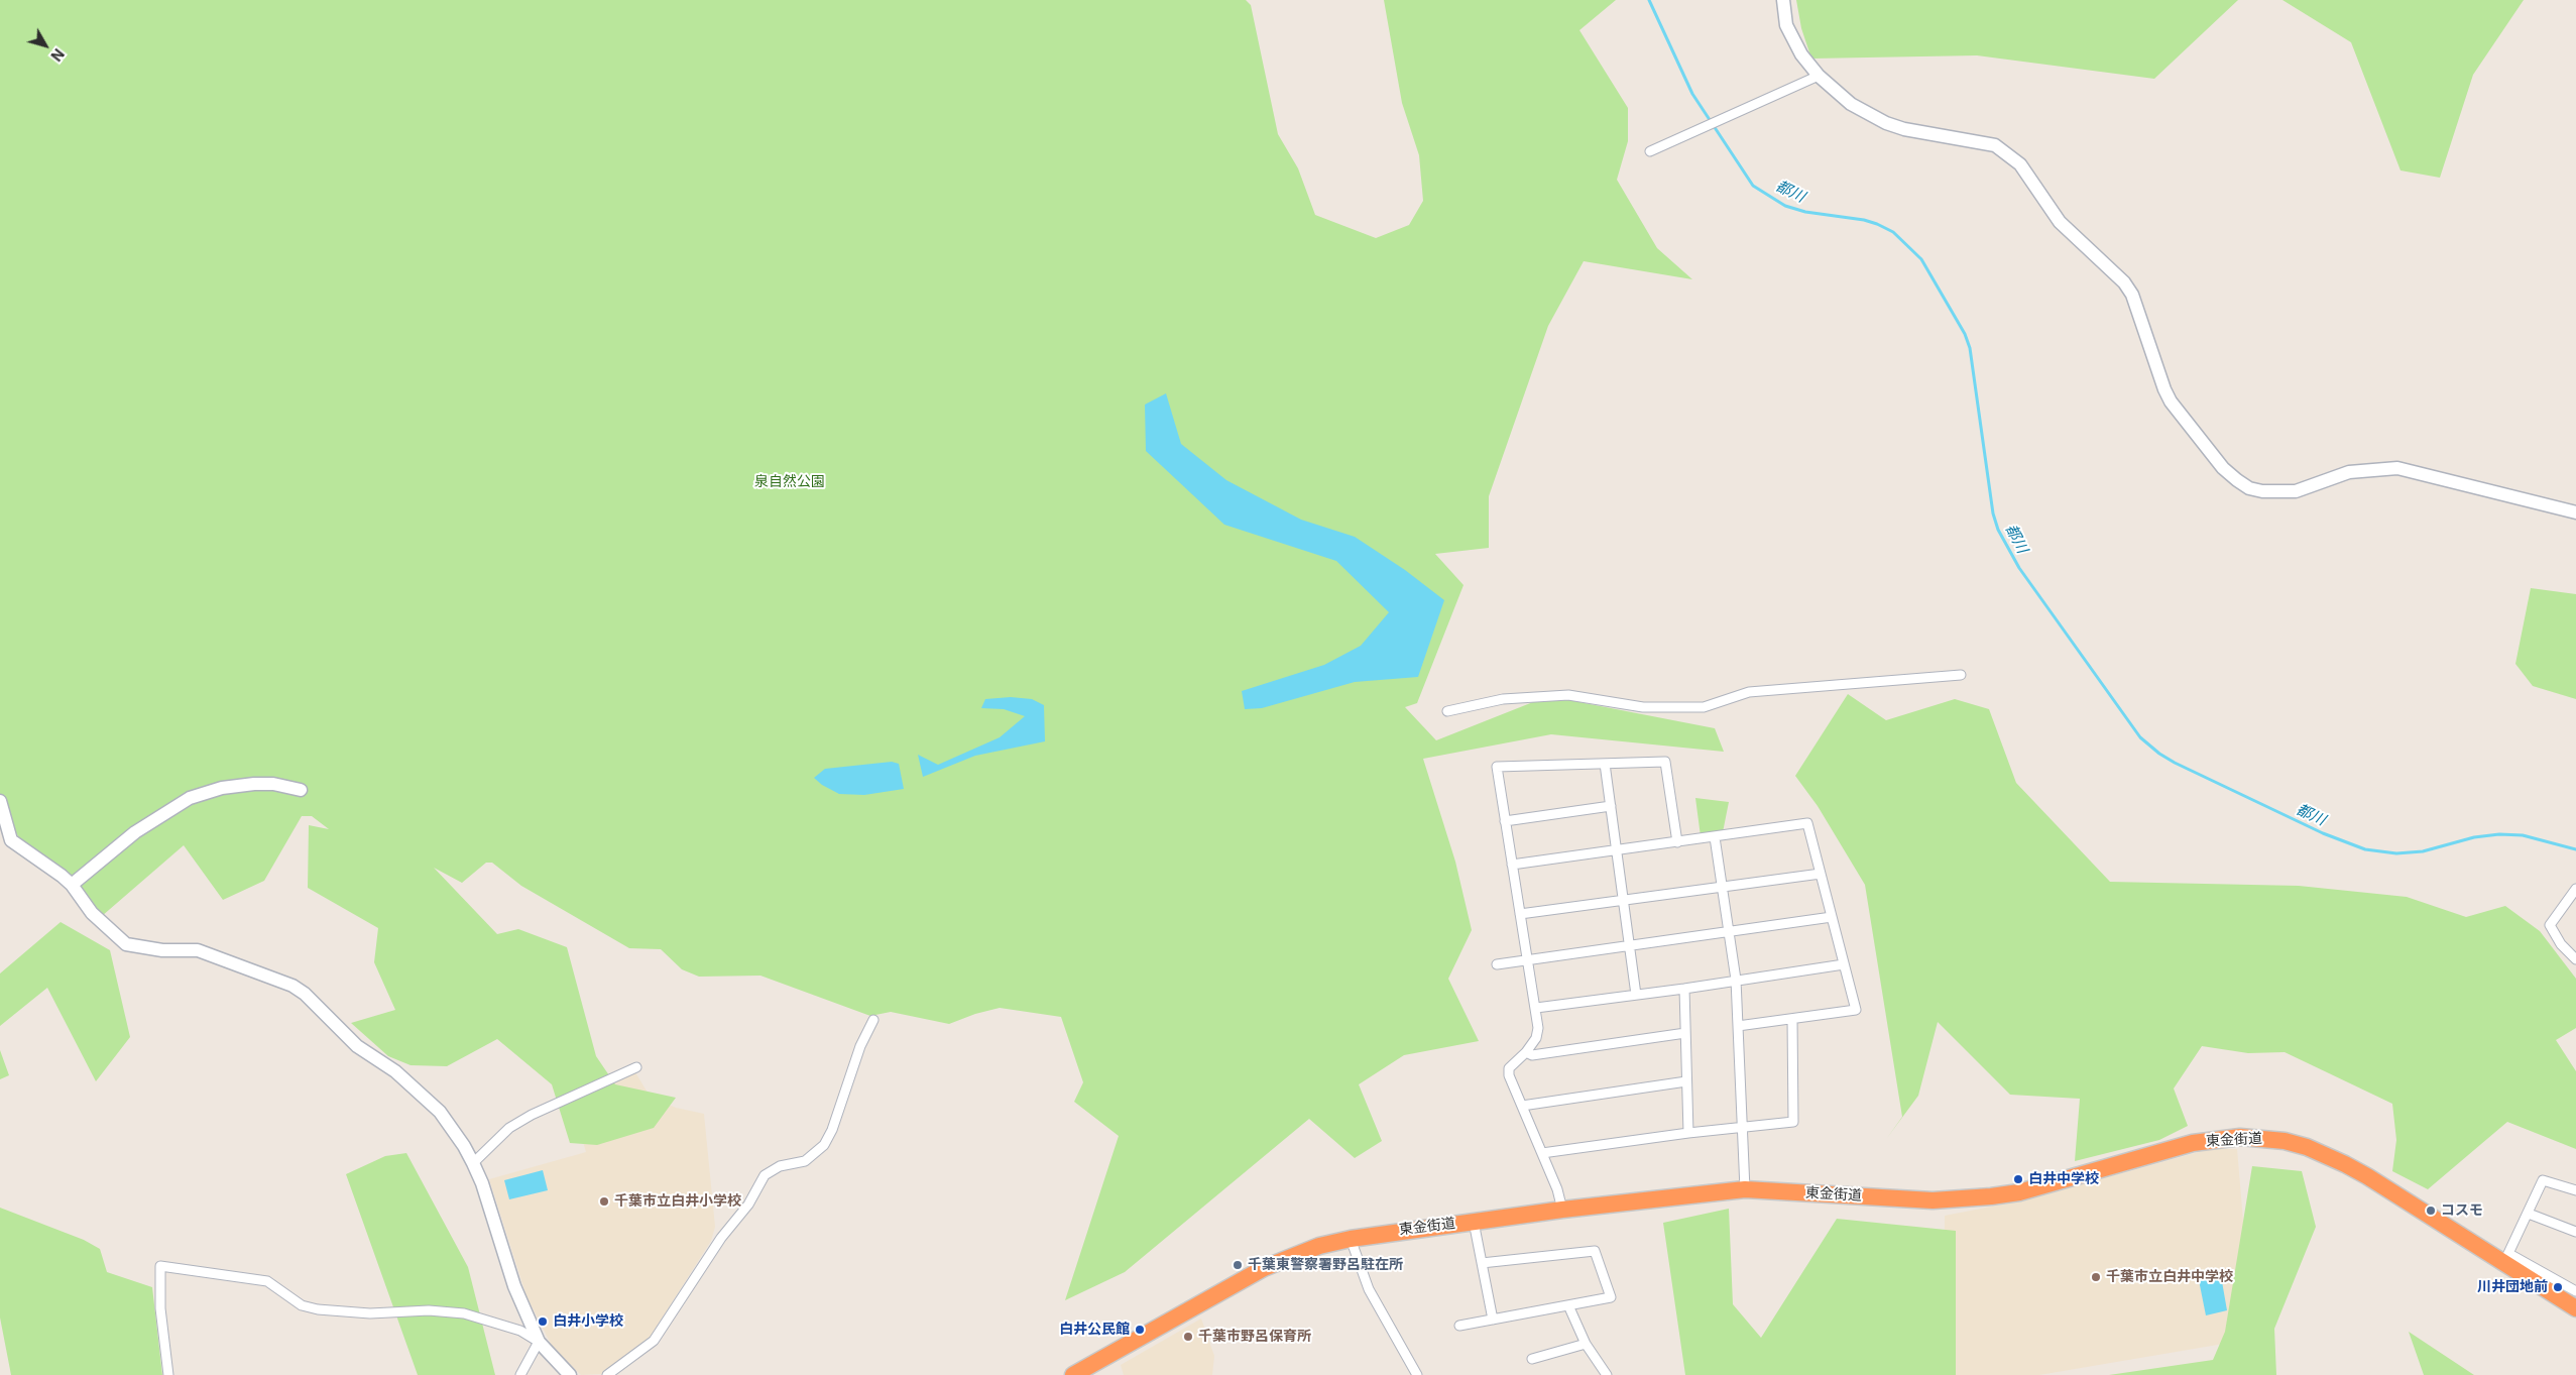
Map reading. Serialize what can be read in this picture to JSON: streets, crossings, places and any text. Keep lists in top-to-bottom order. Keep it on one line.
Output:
{"streets":{"highway":["東金街道"]},"water":["都川"],"parks":["泉自然公園"],"places":["白井中学校","千葉市立白井小学校","コスモ","千葉東警察署野呂駐在所","千葉市立白井中学校","川井団地前","白井小学校","白井公民館","千葉市野呂保育所"],"north":"bottom right"}
